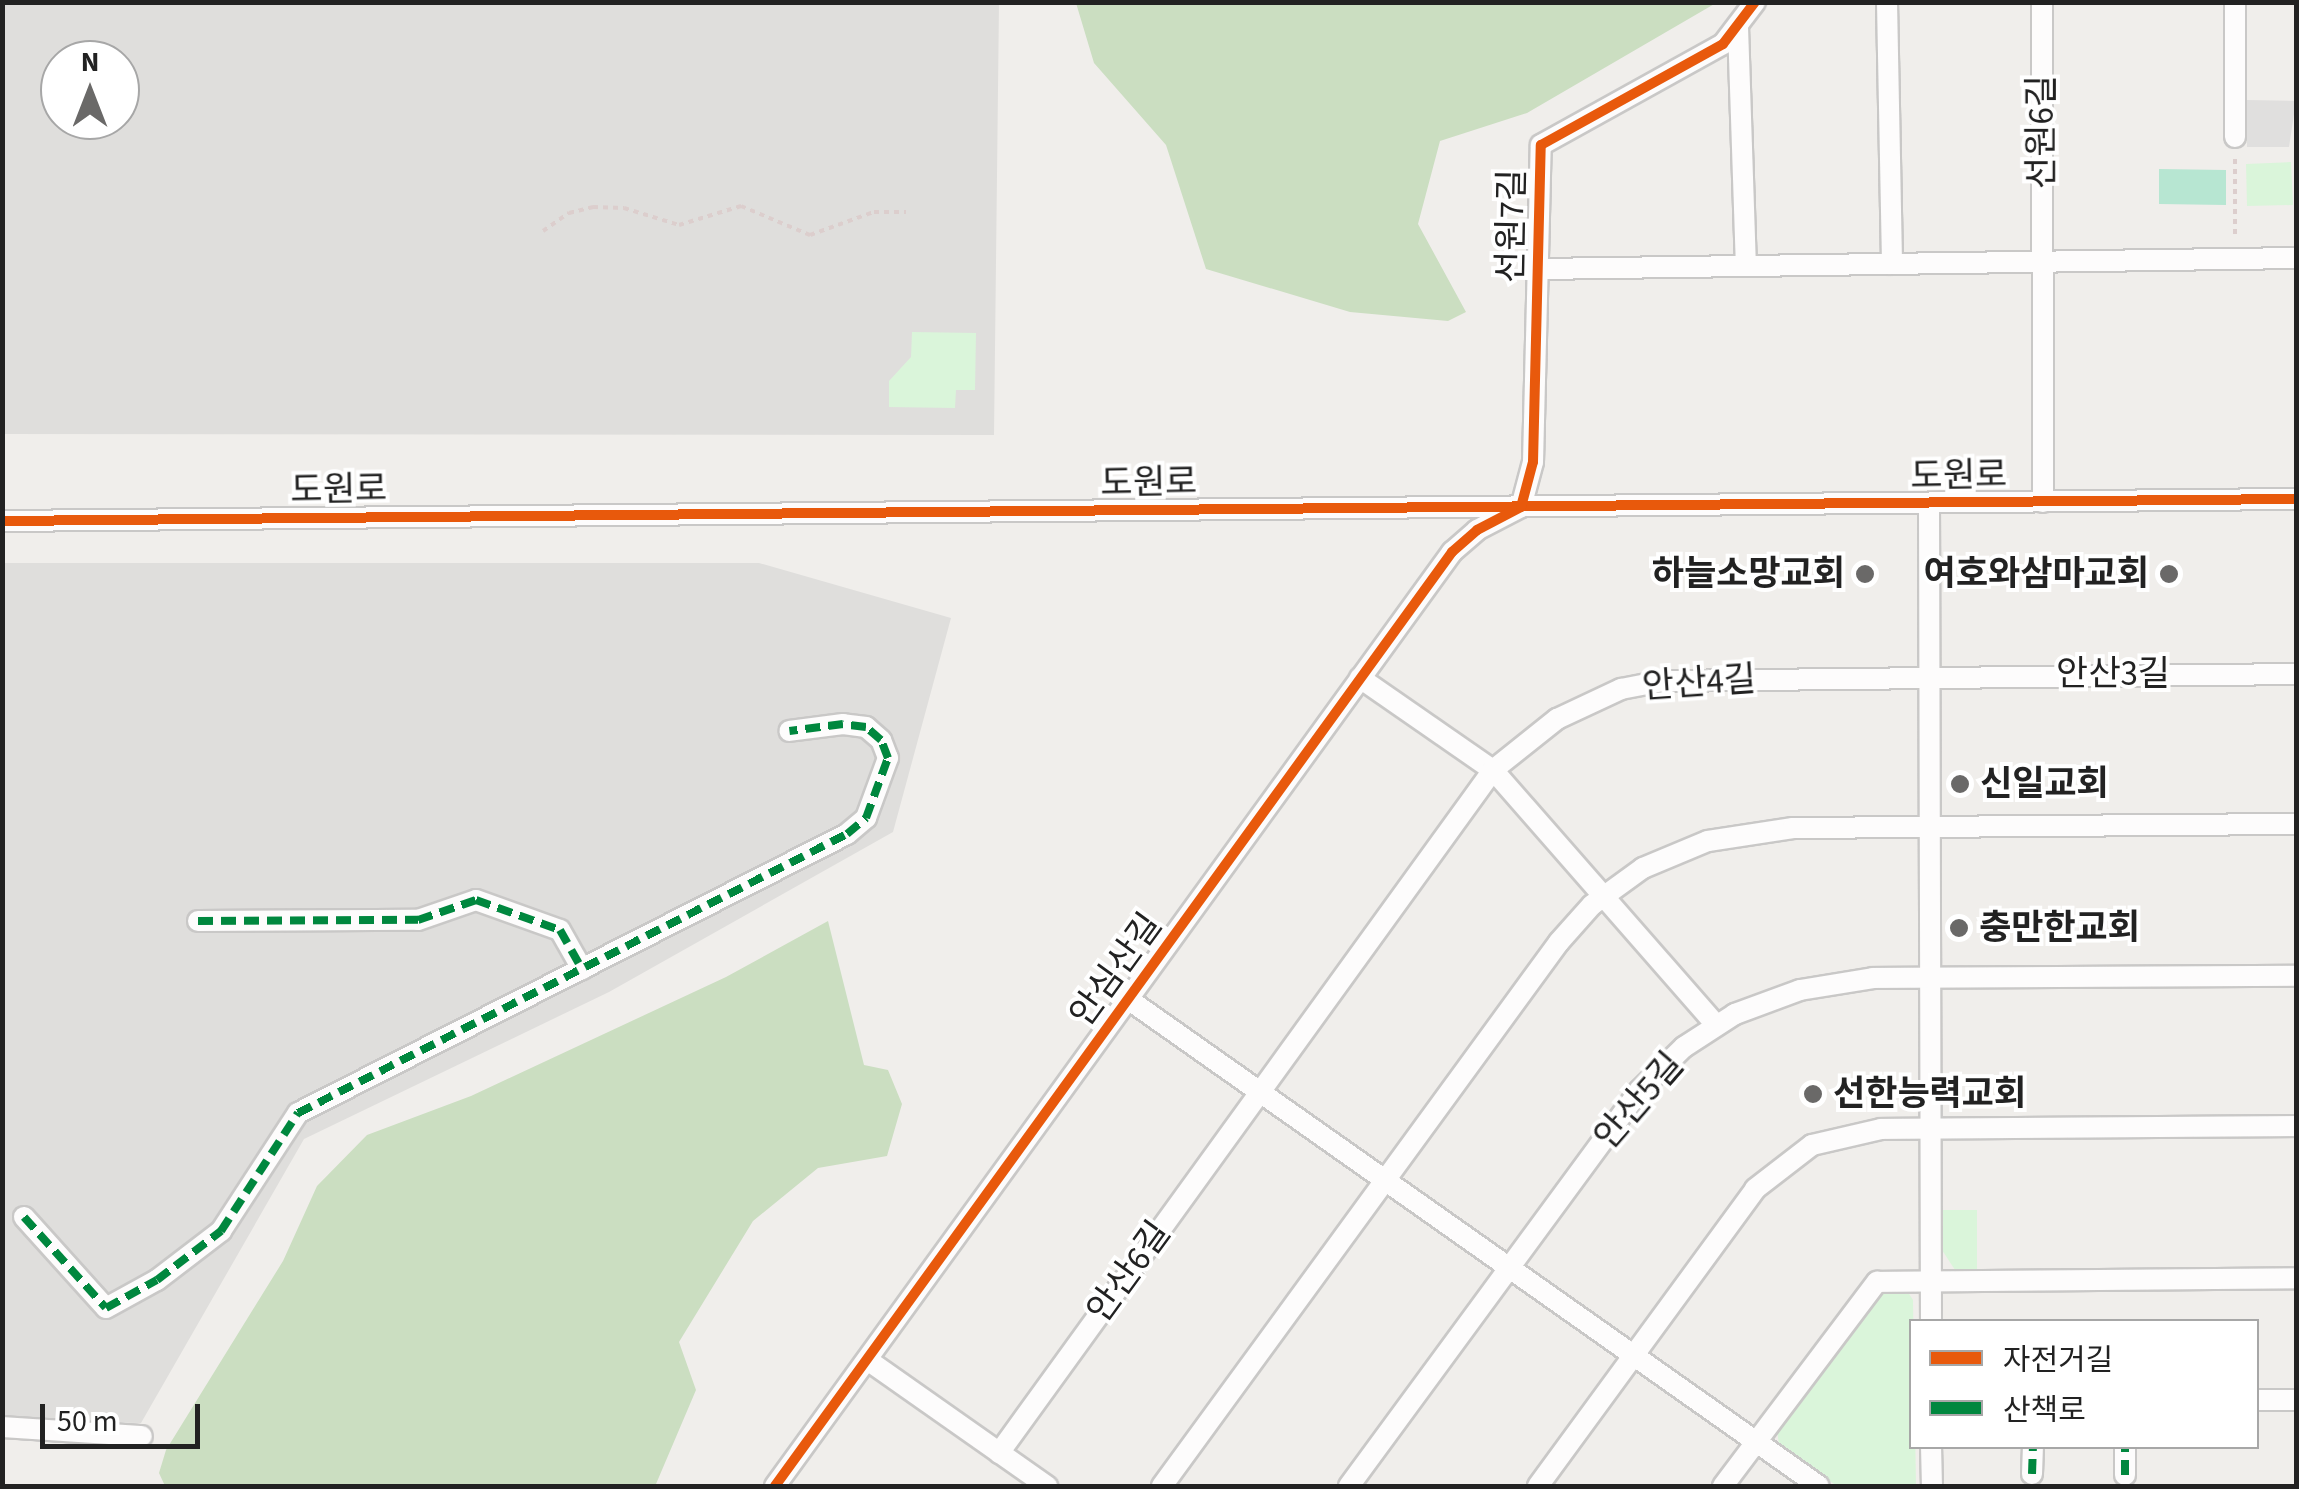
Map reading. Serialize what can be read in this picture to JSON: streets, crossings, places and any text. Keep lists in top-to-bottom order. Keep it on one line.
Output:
{"streets":{"street":["선원6길","선원7길","도원로","안산3길","안산4길","안심산길","안산5길","안산6길"]},"crossings":[["선원6길","선원7길"],["선원6길","도원로"],["선원7길","도원로"],["선원7길","안심산길"],["도원로","안심산길"],["안산3길","안산4길"]],"places":["하늘소망교회","여호와삼마교회","신일교회","충만한교회","선한능력교회"],"legend":["자전거길","산책로"],"scale_bar":"50 m","north":"top"}
